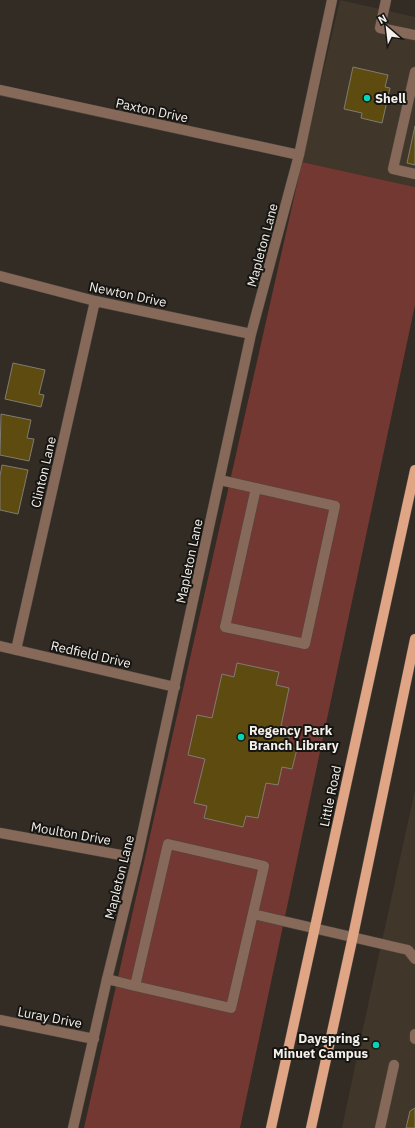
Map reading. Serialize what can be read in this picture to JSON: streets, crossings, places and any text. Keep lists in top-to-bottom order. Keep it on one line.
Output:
{"streets":{"main road":["Little Road"],"street":["Paxton Drive","Mapleton Lane","Newton Drive","Clinton Lane","Redfield Drive","Moulton Drive","Luray Drive"]},"crossings":[["Paxton Drive","Mapleton Lane"],["Mapleton Lane","Newton Drive"],["Mapleton Lane","Redfield Drive"],["Mapleton Lane","Moulton Drive"],["Mapleton Lane","Luray Drive"],["Newton Drive","Clinton Lane"],["Clinton Lane","Redfield Drive"]],"places":["Shell","Regency Park Branch Library","Dayspring - Minuet Campus"],"north":"top left"}
